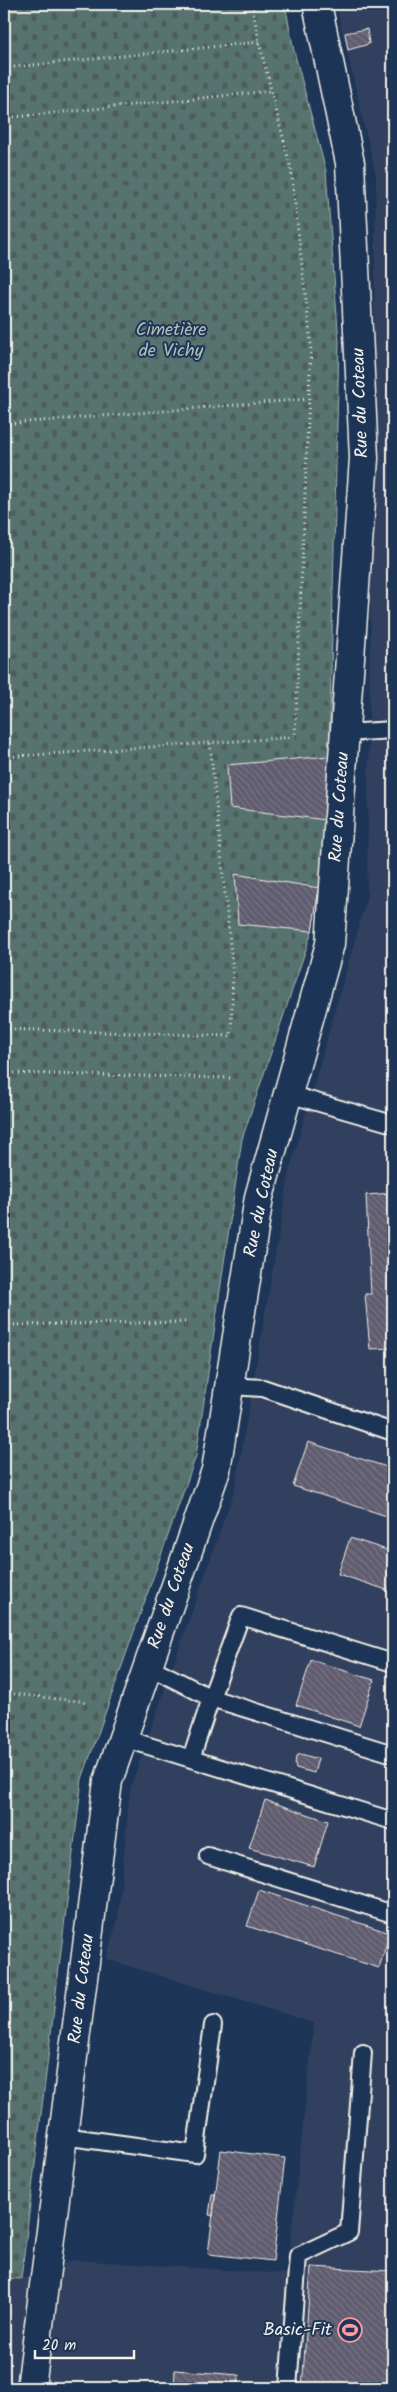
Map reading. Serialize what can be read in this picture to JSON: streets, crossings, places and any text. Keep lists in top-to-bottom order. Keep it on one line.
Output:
{"streets":{"street":["Rue du Coteau"]},"parks":["Cimetière de Vichy"],"places":{"sports":["Basic-Fit"]},"scale_bar":"20 m"}
